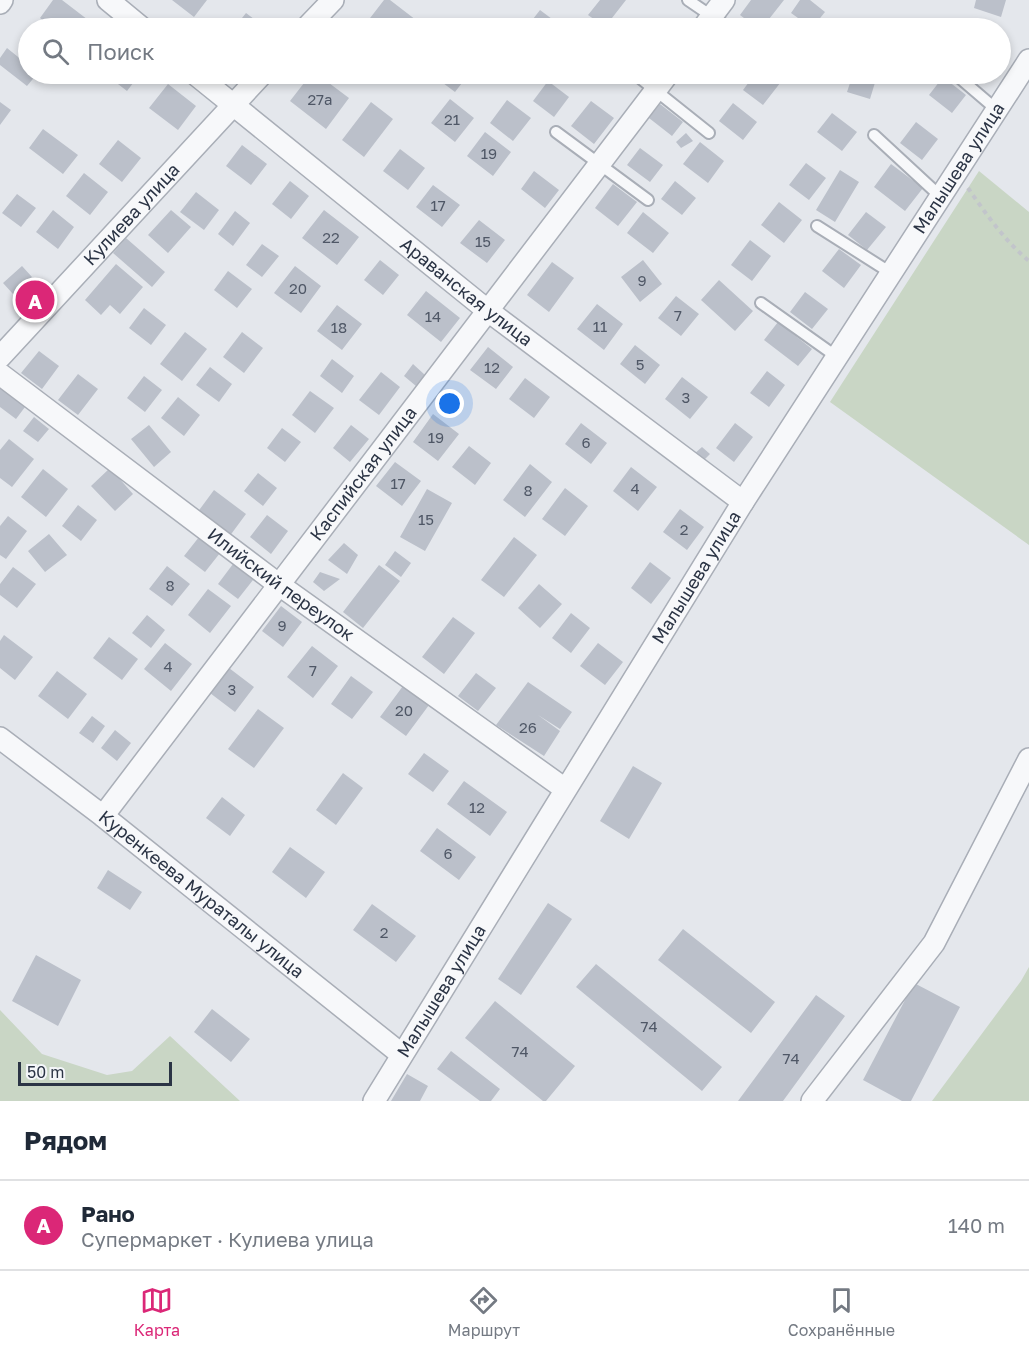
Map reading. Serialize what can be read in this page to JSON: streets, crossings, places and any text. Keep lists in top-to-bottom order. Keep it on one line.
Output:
{"streets":{"street":["Малышева улица","Кулиева улица","Араванская улица","Каспийская улица","Илийский переулок","Куренкеева Мураталы улица"]},"crossings":[["Малышева улица","Араванская улица"],["Малышева улица","Илийский переулок"],["Малышева улица","Куренкеева Мураталы улица"],["Кулиева улица","Араванская улица"],["Араванская улица","Каспийская улица"],["Каспийская улица","Илийский переулок"],["Каспийская улица","Куренкеева Мураталы улица"]],"house_numbers":["27а","21","19","17","22","15","9","20","7","14","11","18","5","12","3","19","6","17","4","8","15","2","8","9","4","7","3","20","26","12","6","2","74","74","74"],"scale_bar":"50 m","page":{"search":"Поиск","pins":"A","scale":"50 m","heading":"Рядом","list":[{"mark":"A","name":"Рано","note":"Супермаркет · Кулиева улица","value":"140 m"}],"nav":["Карта","Маршрут","Сохранённые"]}}
